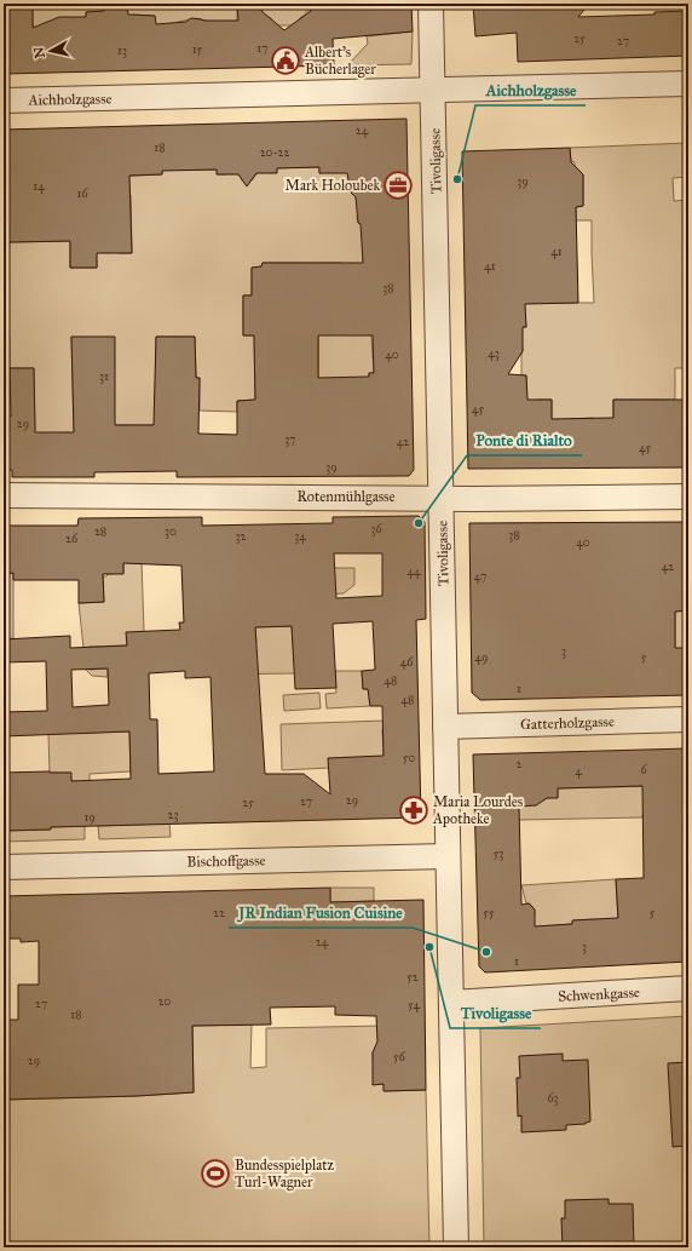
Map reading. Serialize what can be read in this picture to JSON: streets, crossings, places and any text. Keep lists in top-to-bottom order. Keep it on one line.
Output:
{"streets":{"street":["Aichholzgasse","Tivoligasse","Rotenmühlgasse","Gatterholzgasse","Bischoffgasse","Schwenkgasse"]},"crossings":[["Aichholzgasse","Tivoligasse"],["Tivoligasse","Rotenmühlgasse"],["Tivoligasse","Gatterholzgasse"],["Tivoligasse","Bischoffgasse"],["Tivoligasse","Schwenkgasse"]],"places":{"public building":["Albert's Bücherlager"],"other":["Aichholzgasse","Ponte di Rialto","Tivoligasse","JR Indian Fusion Cuisine"],"office":["Mark Holoubek"],"pharmacy":["Maria Lourdes Apotheke"],"sports":["Bundesspielplatz Turl-Wagner"]},"house_numbers":["25","27","17","15","13","24","18","20-22","39","14","16","41","41","38","43","40","31","45","29","37","42","45","39","36","28","30","38","32","34","26","40","42","44","47","3","49","5","46","48","1","48","50","2","6","4","29","27","25","23","19","53","22","55","5","24","3","1","52","20","27","54","18","56","29","63"],"north":"left"}
